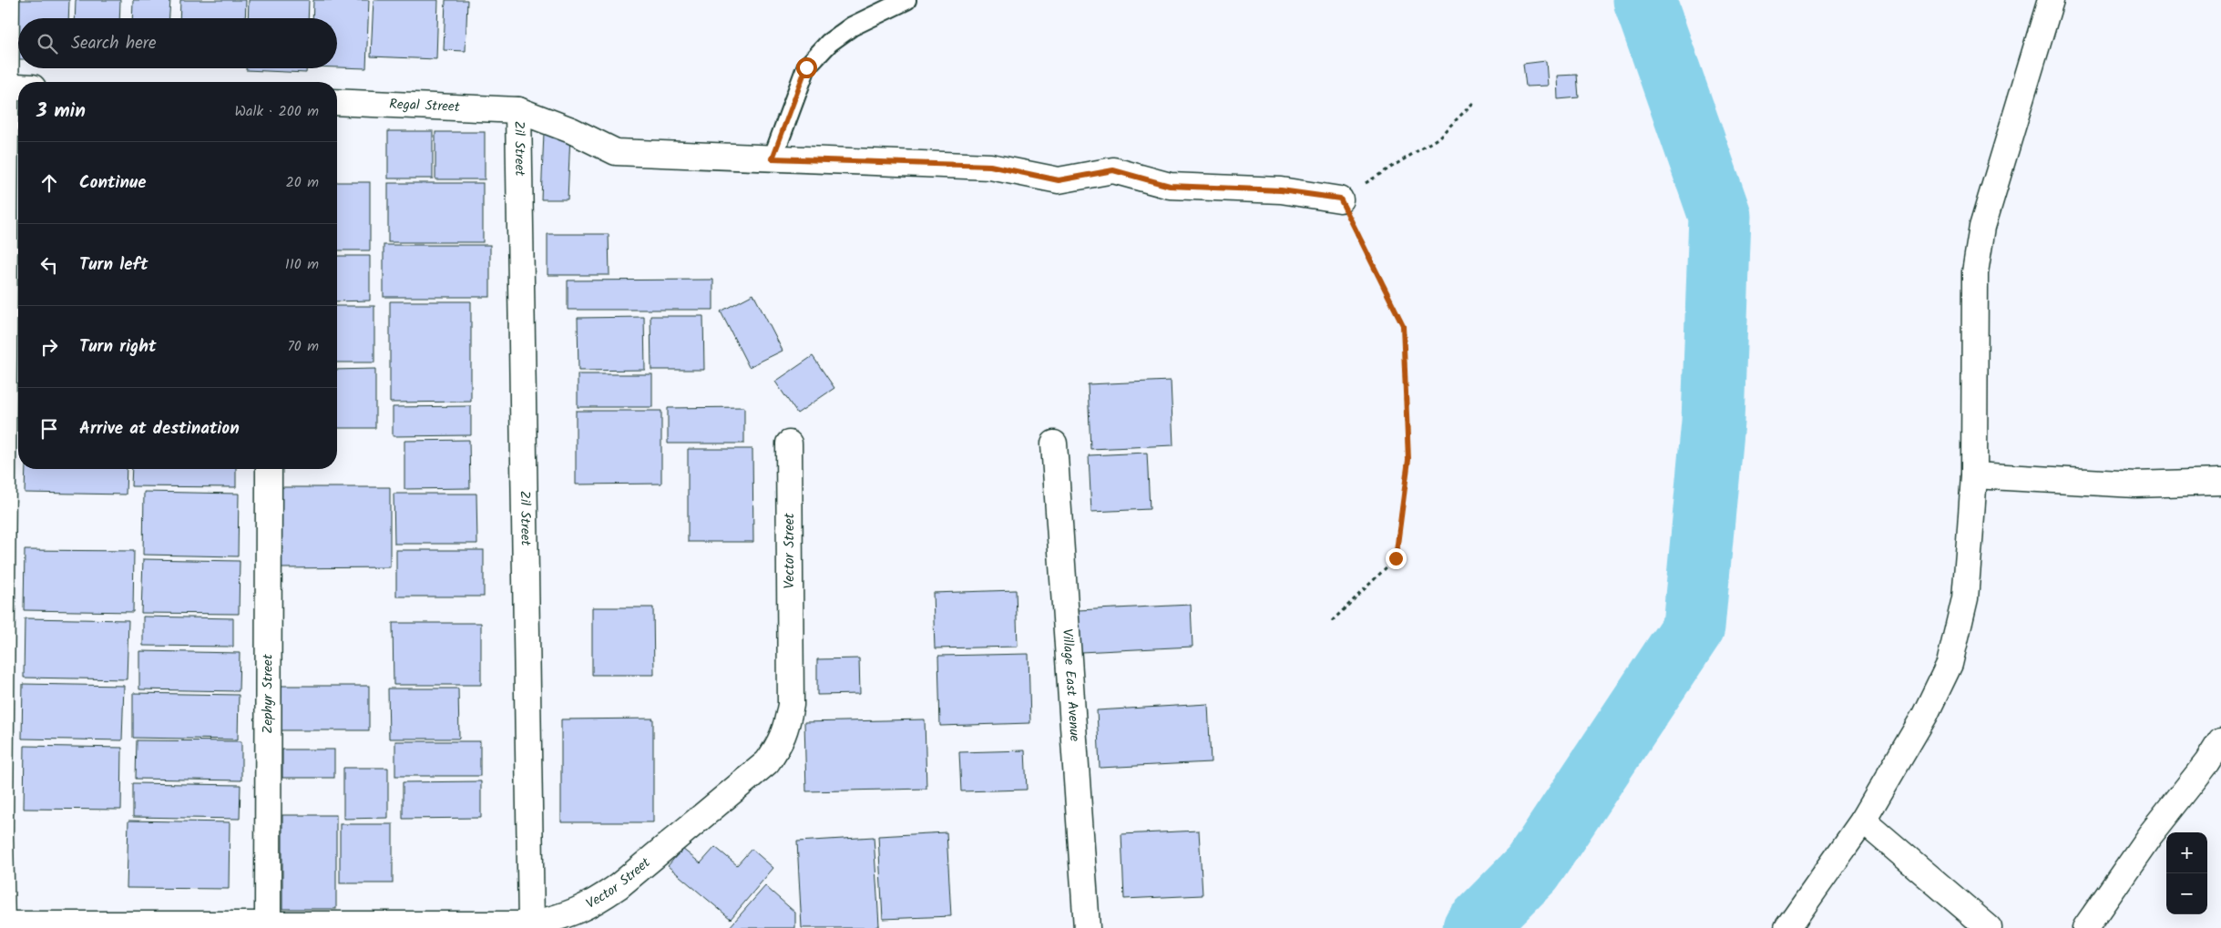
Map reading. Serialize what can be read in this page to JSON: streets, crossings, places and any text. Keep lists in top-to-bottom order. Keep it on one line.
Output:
{"streets":{"street":["Regal Street","Zil Street","Vector Street","Village East Avenue","Zephyr Street"]},"crossings":[["Regal Street","Zil Street"],["Zil Street","Vector Street"],["Vector Street","Zephyr Street"]],"page":{"search":"Search here","heading":["3 min","Walk · 200 m"],"list":[["Continue","20 m"],["Turn left","110 m"],["Turn right","70 m"],"Arrive at destination"],"map_buttons":["+","−"]}}
